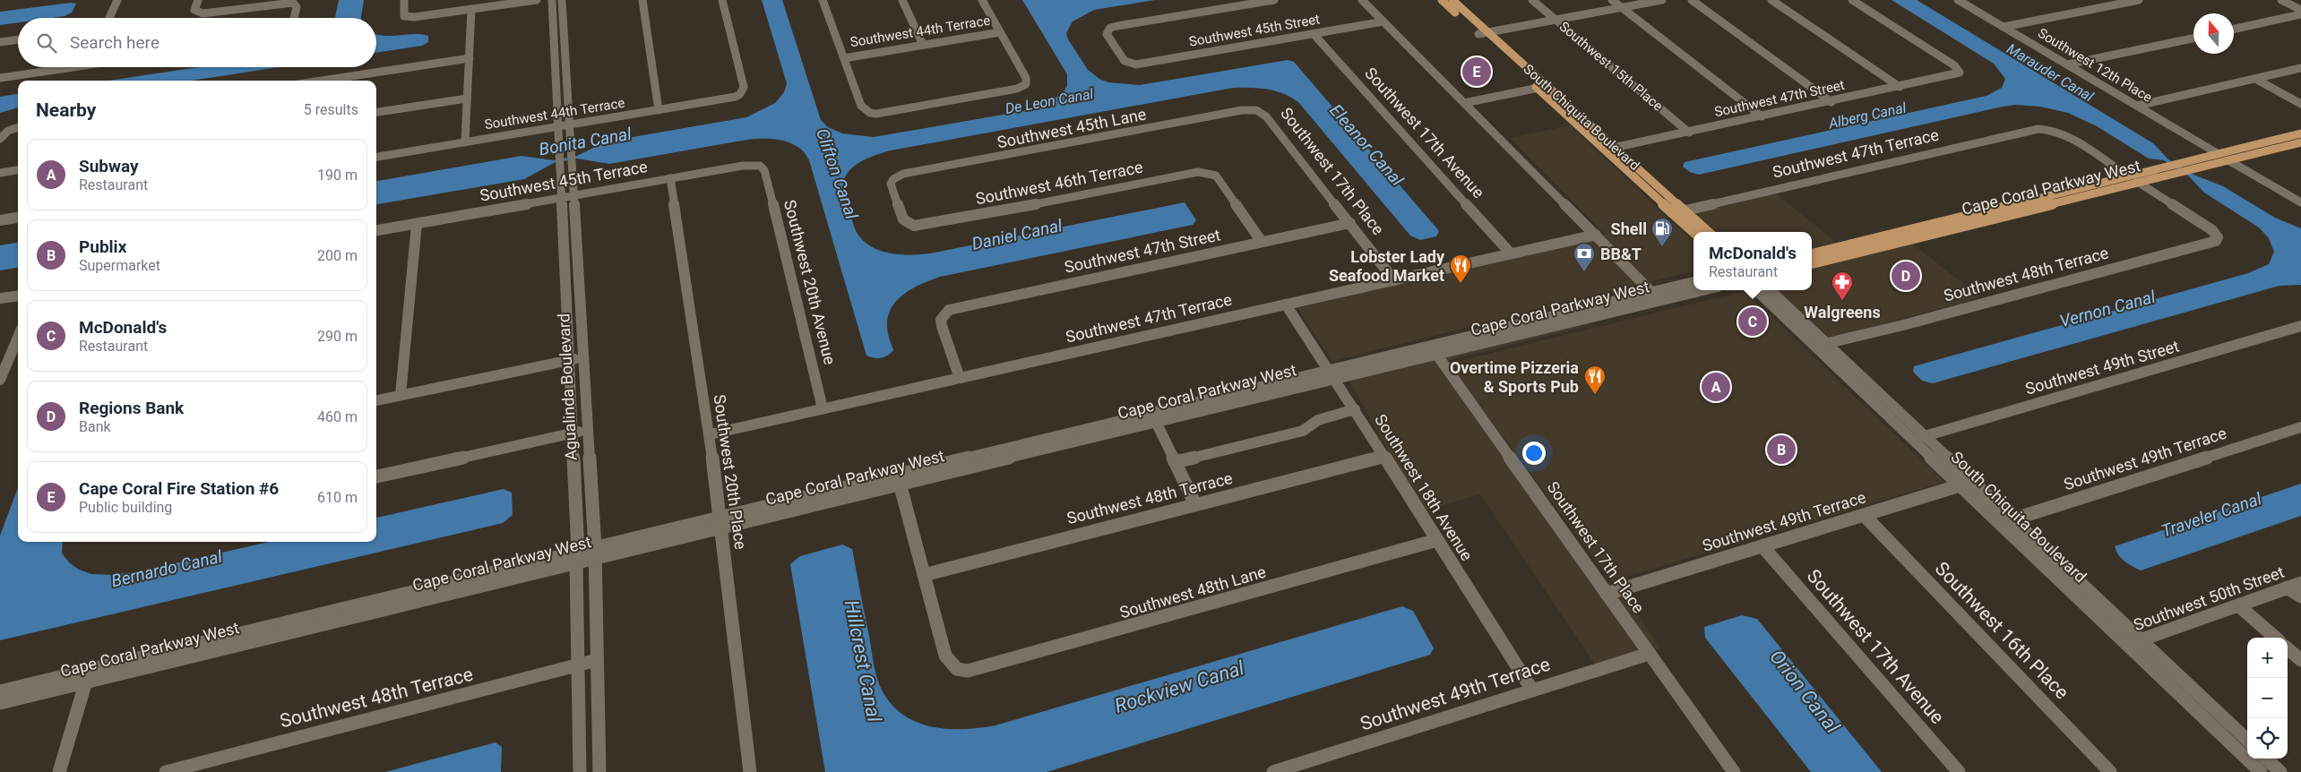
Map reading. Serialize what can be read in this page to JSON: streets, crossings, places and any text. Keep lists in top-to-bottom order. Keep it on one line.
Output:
{"streets":{"main road":["South Chiquita Boulevard","Cape Coral Parkway West"],"street":["Southwest 45th Street","Southwest 44th Terrace","Southwest 12th Place","Southwest 15th Place","Southwest 47th Street","Southwest 45th Lane","Southwest 17th Avenue","Southwest 47th Terrace","Southwest 17th Place","Southwest 45th Terrace","Southwest 46th Terrace","Southwest 48th Terrace","Southwest 20th Avenue","Southwest 49th Street","Agualinda Boulevard","Southwest 49th Terrace","Southwest 20th Place","Southwest 18th Avenue","Southwest 48th Lane","Southwest 50th Street","Southwest 16th Place"]},"crossings":[["Southwest 45th Street","Southwest 17th Avenue"],["Southwest 44th Terrace","Agualinda Boulevard"],["Southwest 12th Place","Cape Coral Parkway West"],["Southwest 15th Place","Southwest 47th Street"],["Southwest 47th Street","South Chiquita Boulevard"],["Southwest 47th Street","Southwest 47th Terrace"],["Southwest 47th Street","Southwest 17th Place"],["Southwest 47th Street","Southwest 46th Terrace"],["South Chiquita Boulevard","Southwest 47th Terrace"],["South Chiquita Boulevard","Southwest 48th Terrace"],["South Chiquita Boulevard","Southwest 49th Street"],["South Chiquita Boulevard","Southwest 49th Terrace"],["South Chiquita Boulevard","Southwest 50th Street"],["Southwest 45th Lane","Southwest 17th Place"],["Southwest 45th Lane","Southwest 46th Terrace"],["Southwest 17th Avenue","Southwest 47th Terrace"],["Southwest 17th Avenue","Southwest 49th Terrace"],["Southwest 47th Terrace","Southwest 17th Place"],["Southwest 47th Terrace","Cape Coral Parkway West"],["Southwest 47th Terrace","Southwest 20th Avenue"],["Southwest 47th Terrace","Southwest 20th Place"],["Southwest 47th Terrace","Southwest 18th Avenue"],["Southwest 17th Place","Cape Coral Parkway West"],["Southwest 17th Place","Southwest 49th Terrace"],["Southwest 45th Terrace","Southwest 20th Avenue"],["Southwest 45th Terrace","Agualinda Boulevard"],["Southwest 45th Terrace","Southwest 20th Place"],["Cape Coral Parkway West","Southwest 48th Terrace"],["Cape Coral Parkway West","Agualinda Boulevard"],["Cape Coral Parkway West","Southwest 20th Place"],["Cape Coral Parkway West","Southwest 18th Avenue"],["Southwest 48th Terrace","Agualinda Boulevard"],["Southwest 48th Terrace","Southwest 18th Avenue"],["Southwest 48th Terrace","Southwest 48th Lane"],["Southwest 49th Terrace","Southwest 18th Avenue"],["Southwest 49th Terrace","Southwest 16th Place"],["Southwest 18th Avenue","Southwest 48th Lane"]],"water":["Marauder Canal","De Leon Canal","Alberg Canal","Bonita Canal","Eleanor Canal","Clifton Canal","Daniel Canal","Vernon Canal","Traveler Canal","Bernardo Canal","Hillcrest Canal","Rockview Canal","Orion Canal"],"places":{"fuel station":["Shell"],"bank":["BB&T"],"restaurant":["Lobster Lady Seafood Market","Overtime Pizzeria & Sports Pub"],"pharmacy":["Walgreens"]},"north":"top","page":{"search":"Search here","pins":["E","D","C","A","B"],"heading":["Nearby","5 results"],"list":[{"mark":"A","name":"Subway","note":"Restaurant","value":"190 m"},{"mark":"B","name":"Publix","note":"Supermarket","value":"200 m"},{"mark":"C","name":"McDonald's","note":"Restaurant","value":"290 m"},{"mark":"D","name":"Regions Bank","note":"Bank","value":"460 m"},{"mark":"E","name":"Cape Coral Fire Station #6","note":"Public building","value":"610 m"}],"popup":["McDonald's","Restaurant"],"map_buttons":["+","−"]}}
